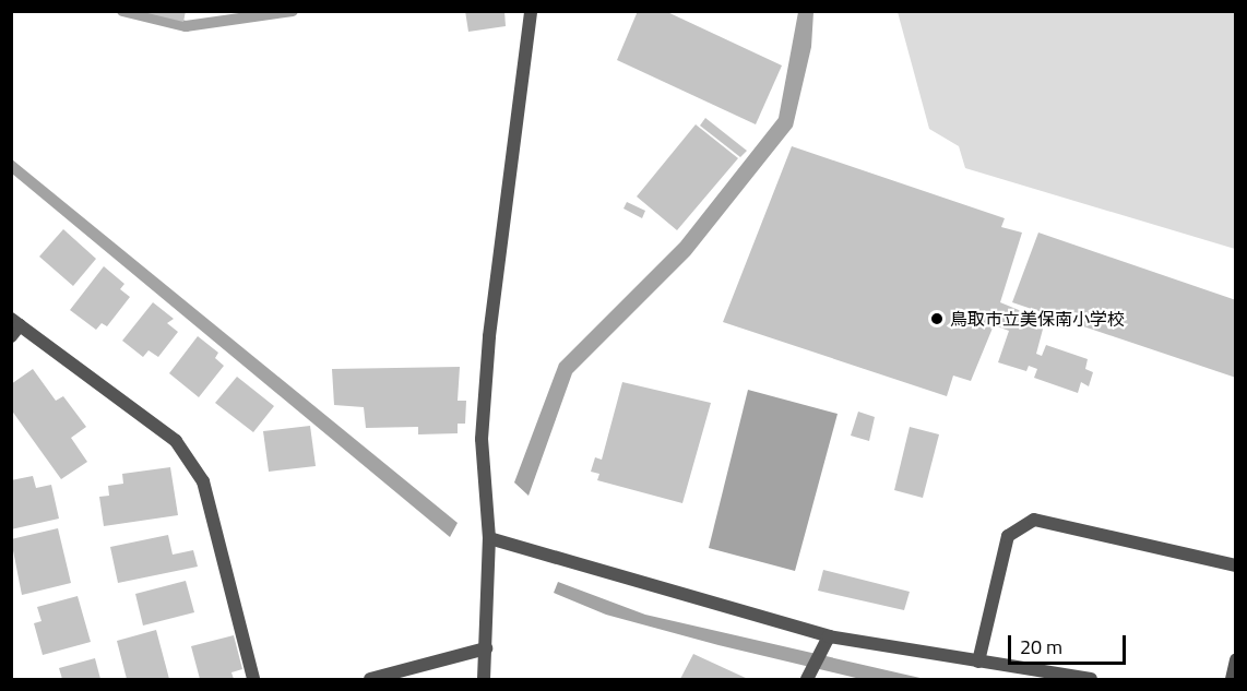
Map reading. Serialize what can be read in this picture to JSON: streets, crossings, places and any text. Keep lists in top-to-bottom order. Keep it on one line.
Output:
{"places":["鳥取市立美保南小学校"],"scale_bar":"20 m"}
